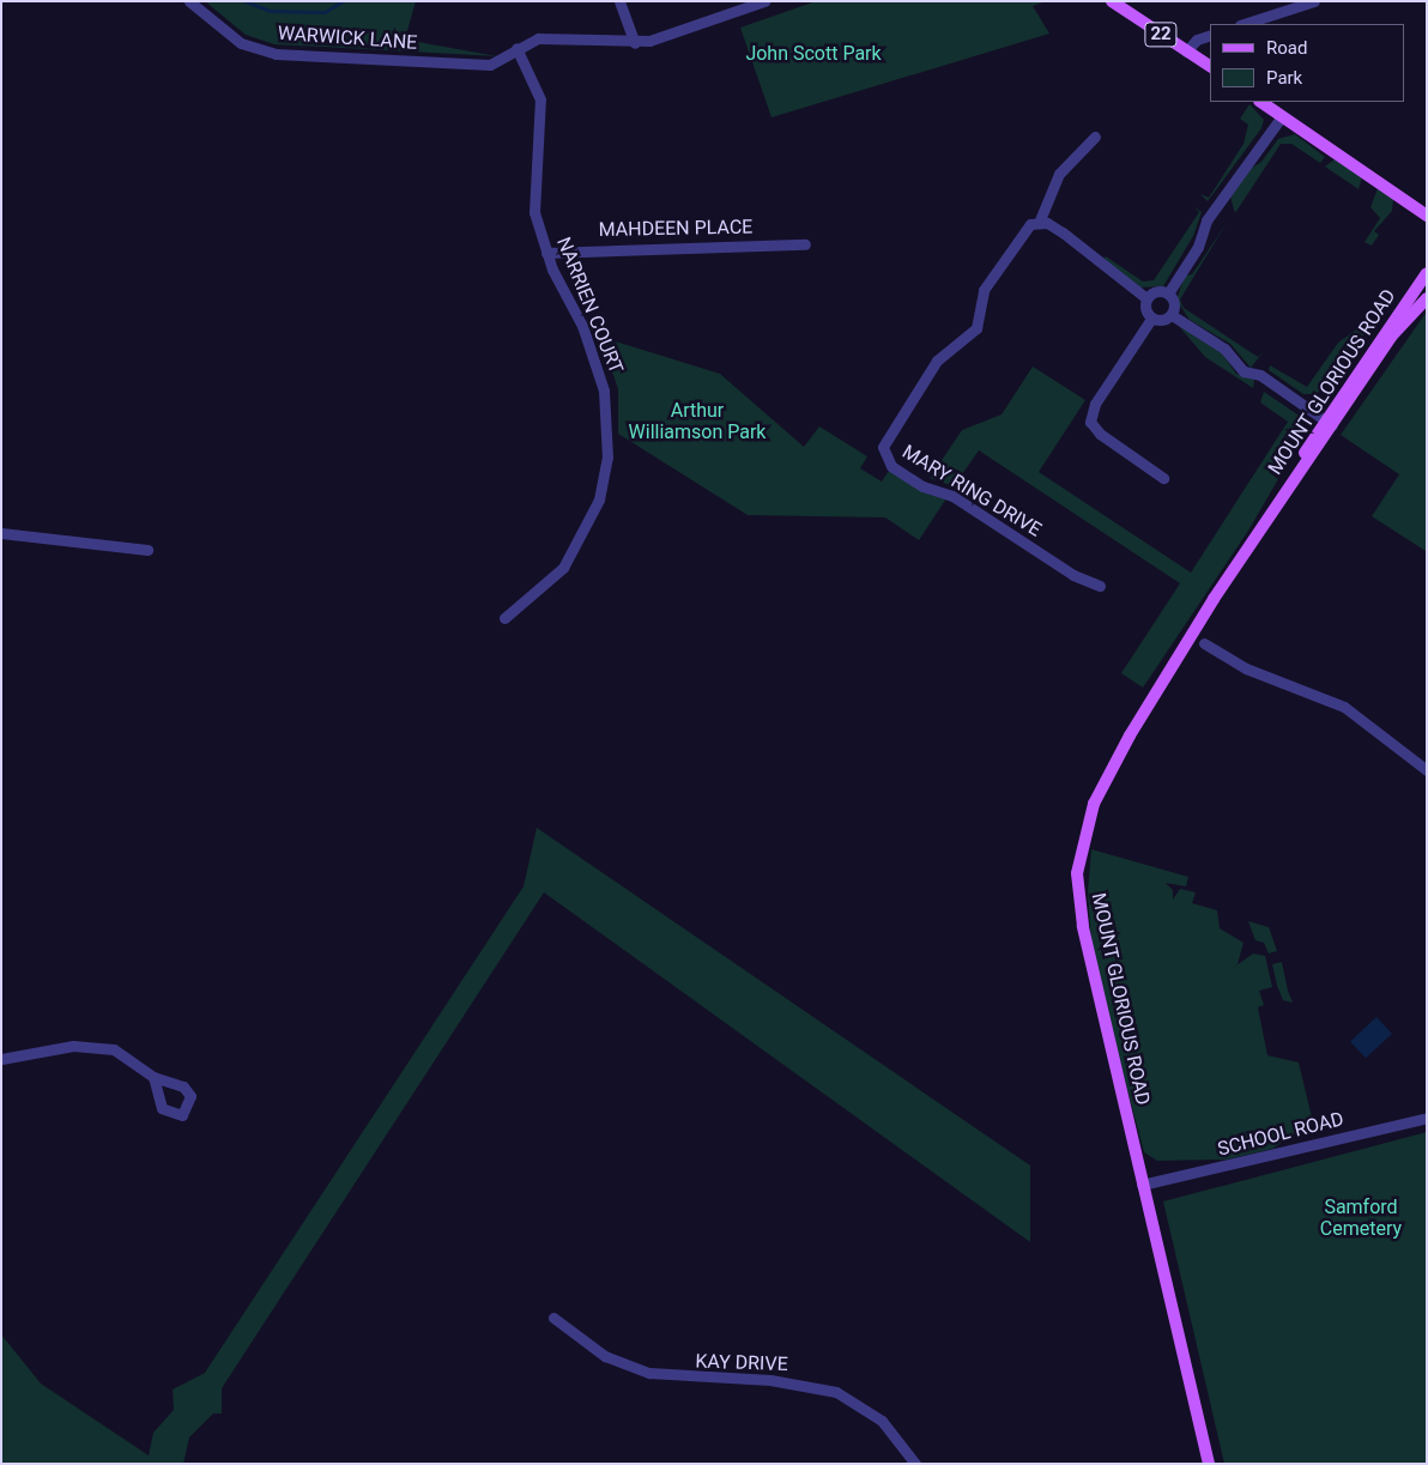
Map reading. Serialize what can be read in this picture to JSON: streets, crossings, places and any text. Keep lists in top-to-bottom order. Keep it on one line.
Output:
{"streets":{"main road":["22","MOUNT GLORIOUS ROAD"],"street":["WARWICK LANE","MAHDEEN PLACE","NARRIEN COURT","MARY RING DRIVE","SCHOOL ROAD","KAY DRIVE"]},"crossings":[["WARWICK LANE","NARRIEN COURT"],["MAHDEEN PLACE","NARRIEN COURT"],["MOUNT GLORIOUS ROAD","SCHOOL ROAD"]],"parks":["John Scott Park","Arthur Williamson Park","Samford Cemetery"],"legend":["Road","Park"]}
